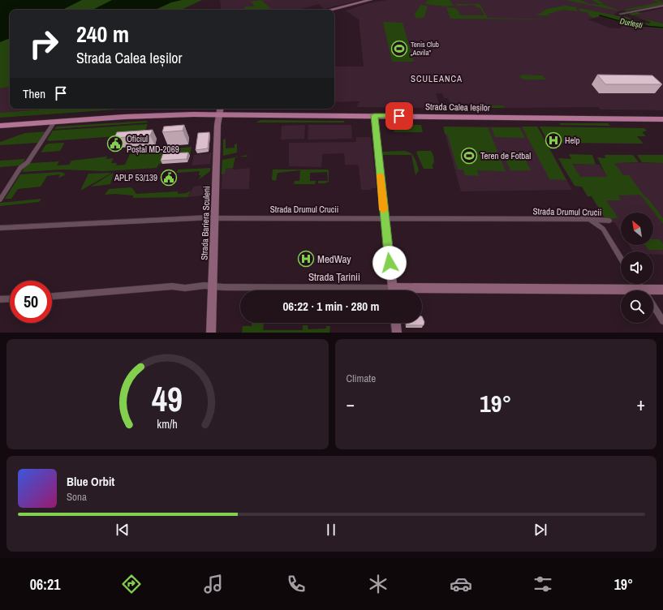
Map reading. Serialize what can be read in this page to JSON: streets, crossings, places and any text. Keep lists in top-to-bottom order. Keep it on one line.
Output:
{"streets":{"main road":["Strada Calea Ieșilor","Strada Bariera Sculeni","Strada Țarinii"],"street":["Strada Drumul Crucii"]},"crossings":[["Strada Calea Ieșilor","Strada Bariera Sculeni"],["Strada Drumul Crucii","Strada Bariera Sculeni"],["Strada Bariera Sculeni","Strada Țarinii"]],"districts":["SCULEANCA"],"water":["Durlești"],"places":{"sports":["Tenis Club „Acvila”","Teren de Fotbal"],"hospital":["Help","MedWay"],"public building":["Oficiul Poștal MD-2069","APLP 53/139"]},"north":"top left","page":{"turn":["240 m","Strada Calea Ieșilor"],"then":"Then","limit":"50","trip":"06:22 · 1 min · 280 m","tile":"Climate","heat":["−","19°","+"],"song":["Blue Orbit","Sona"],"tabs":["06:21","19°"],"gauge":["49","km/h"]}}
